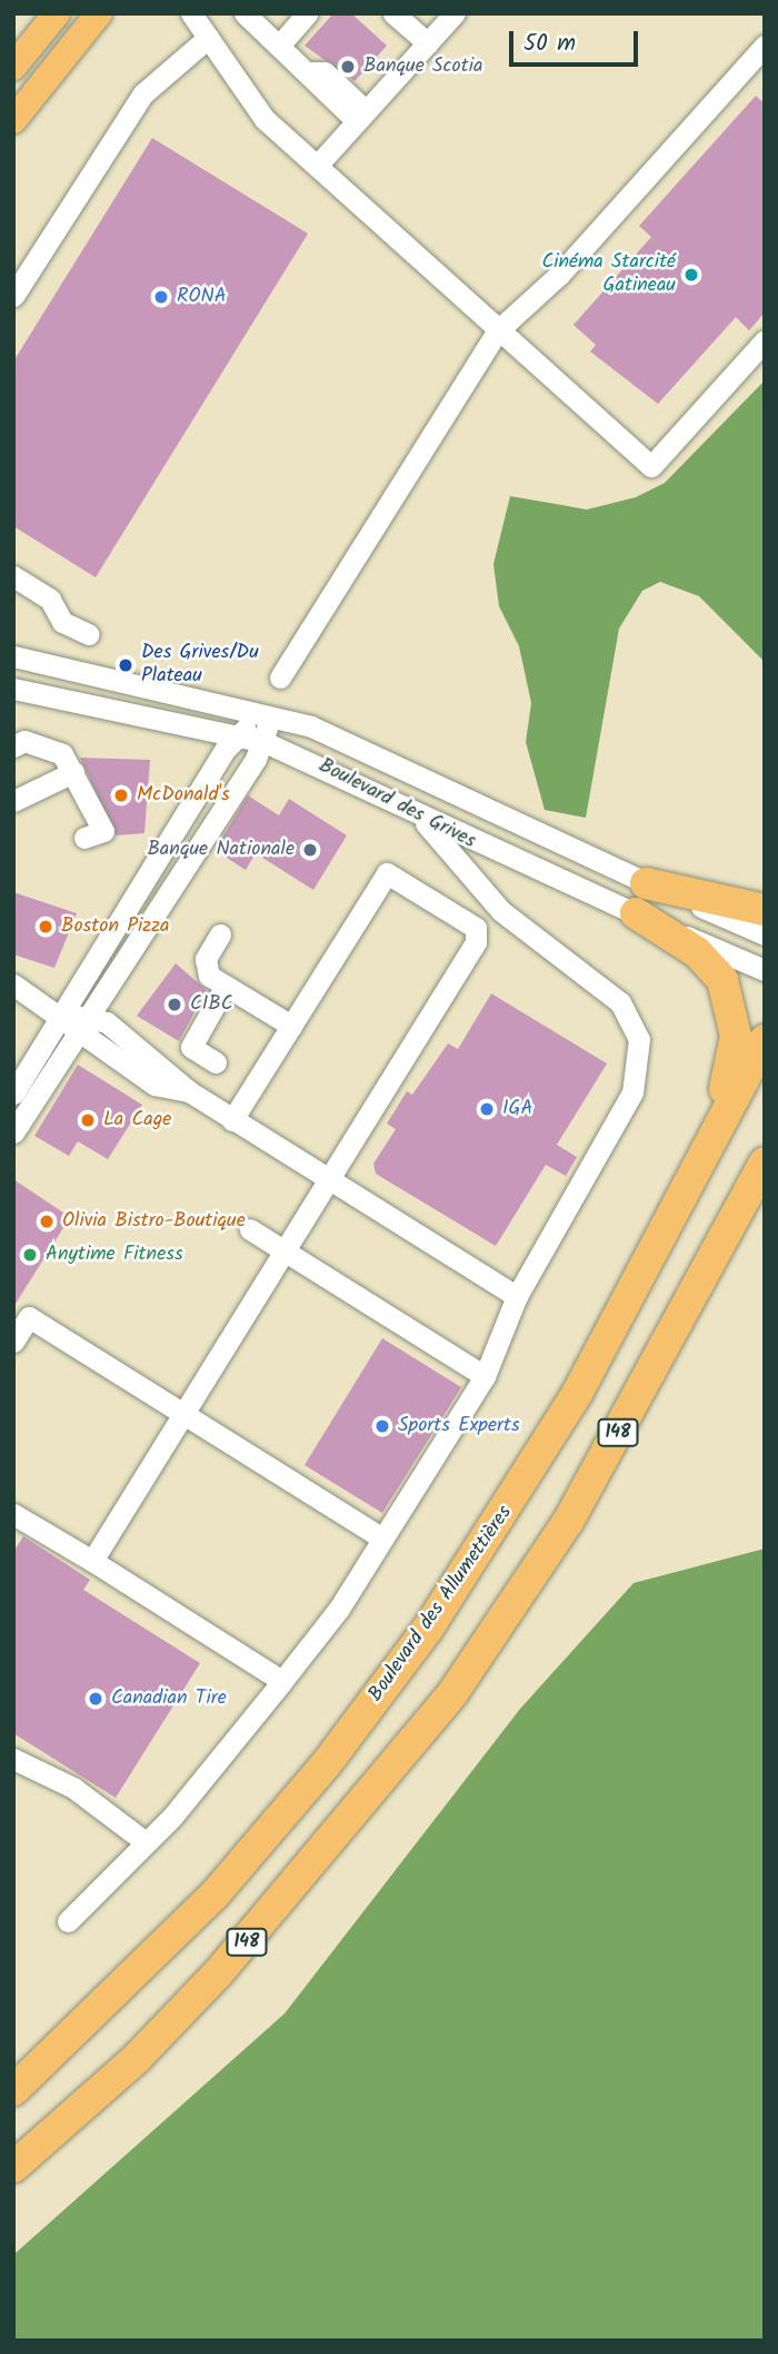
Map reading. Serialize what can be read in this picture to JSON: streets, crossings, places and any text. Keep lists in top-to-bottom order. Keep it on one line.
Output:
{"streets":{"highway":["148","Boulevard des Allumettières"],"street":["Boulevard des Grives"]},"places":["Banque Scotia","Cinéma Starcité Gatineau","RONA","Des Grives/Du Plateau","McDonald's","Banque Nationale","Boston Pizza","CIBC","IGA","La Cage","Olivia Bistro-Boutique","Anytime Fitness","Sports Experts","Canadian Tire"],"scale_bar":"50 m"}
